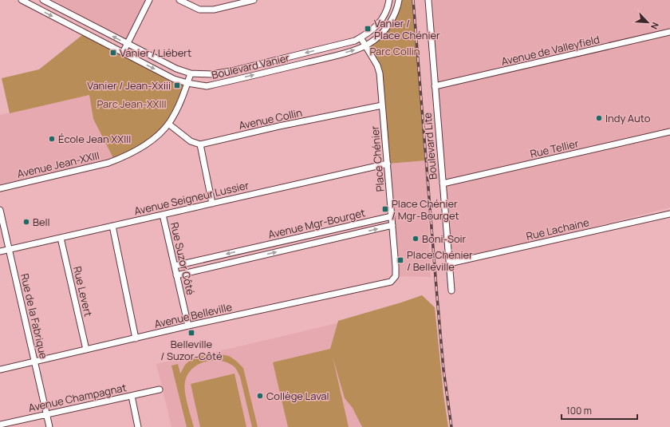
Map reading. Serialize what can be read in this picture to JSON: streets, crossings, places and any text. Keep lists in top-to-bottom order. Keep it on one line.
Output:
{"streets":{"street":["Avenue de Valleyfield","Boulevard Vanier","Avenue Collin","Boulevard Lite","Rue Tellier","Place Chénier","Avenue Jean-XXIII","Avenue Seigneur Lussier","Avenue Mgr-Bourget","Rue Lachaine","Rue Suzor Côté","Rue Levert","Avenue Belleville","Rue de la Fabrique","Avenue Champagnat"]},"crossings":[["Avenue de Valleyfield","Boulevard Lite"],["Boulevard Vanier","Place Chénier"],["Boulevard Vanier","Avenue Jean-XXIII"],["Avenue Collin","Place Chénier"],["Boulevard Lite","Rue Tellier"],["Boulevard Lite","Rue Lachaine"],["Place Chénier","Avenue Seigneur Lussier"],["Place Chénier","Avenue Mgr-Bourget"],["Place Chénier","Avenue Belleville"],["Avenue Seigneur Lussier","Rue Suzor Côté"],["Avenue Seigneur Lussier","Rue Levert"],["Avenue Seigneur Lussier","Rue de la Fabrique"],["Avenue Mgr-Bourget","Rue Suzor Côté"],["Rue Suzor Côté","Avenue Belleville"],["Rue Levert","Avenue Belleville"],["Avenue Belleville","Rue de la Fabrique"],["Rue de la Fabrique","Avenue Champagnat"]],"parks":["Parc Collin","Parc Jean-XXIII"],"places":{"transit":["Vanier / Place Chénier","Vanier / Liébert","Vanier / Jean-Xxiii","Place Chénier / Mgr-Bourget","Place Chénier / Belleville","Belleville / Suzor-Côté"],"other":["Indy Auto","École Jean XXIII","Bell","Boni-Soir","Collège Laval"]},"scale_bar":"100 m","north":"bottom right"}
